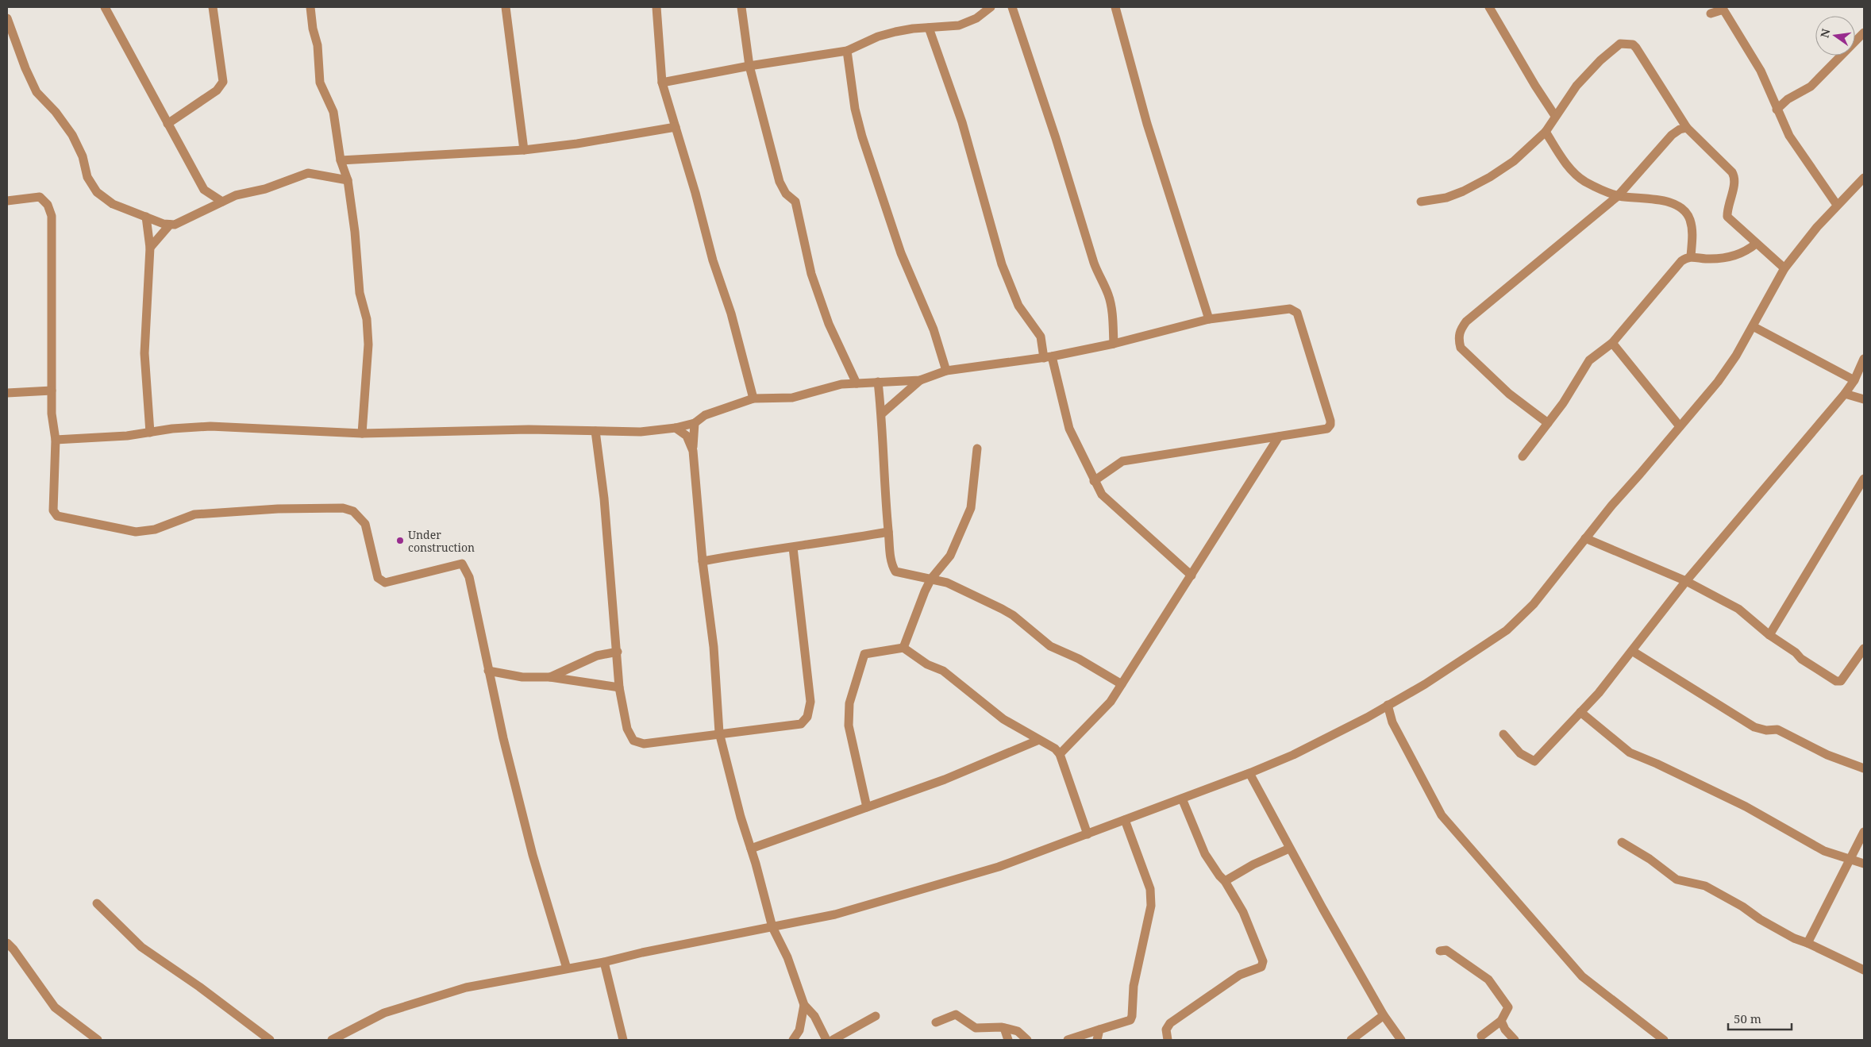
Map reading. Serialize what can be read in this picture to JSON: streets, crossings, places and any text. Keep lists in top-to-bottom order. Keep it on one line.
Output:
{"places":["Under construction"],"scale_bar":"50 m","north":"left"}
